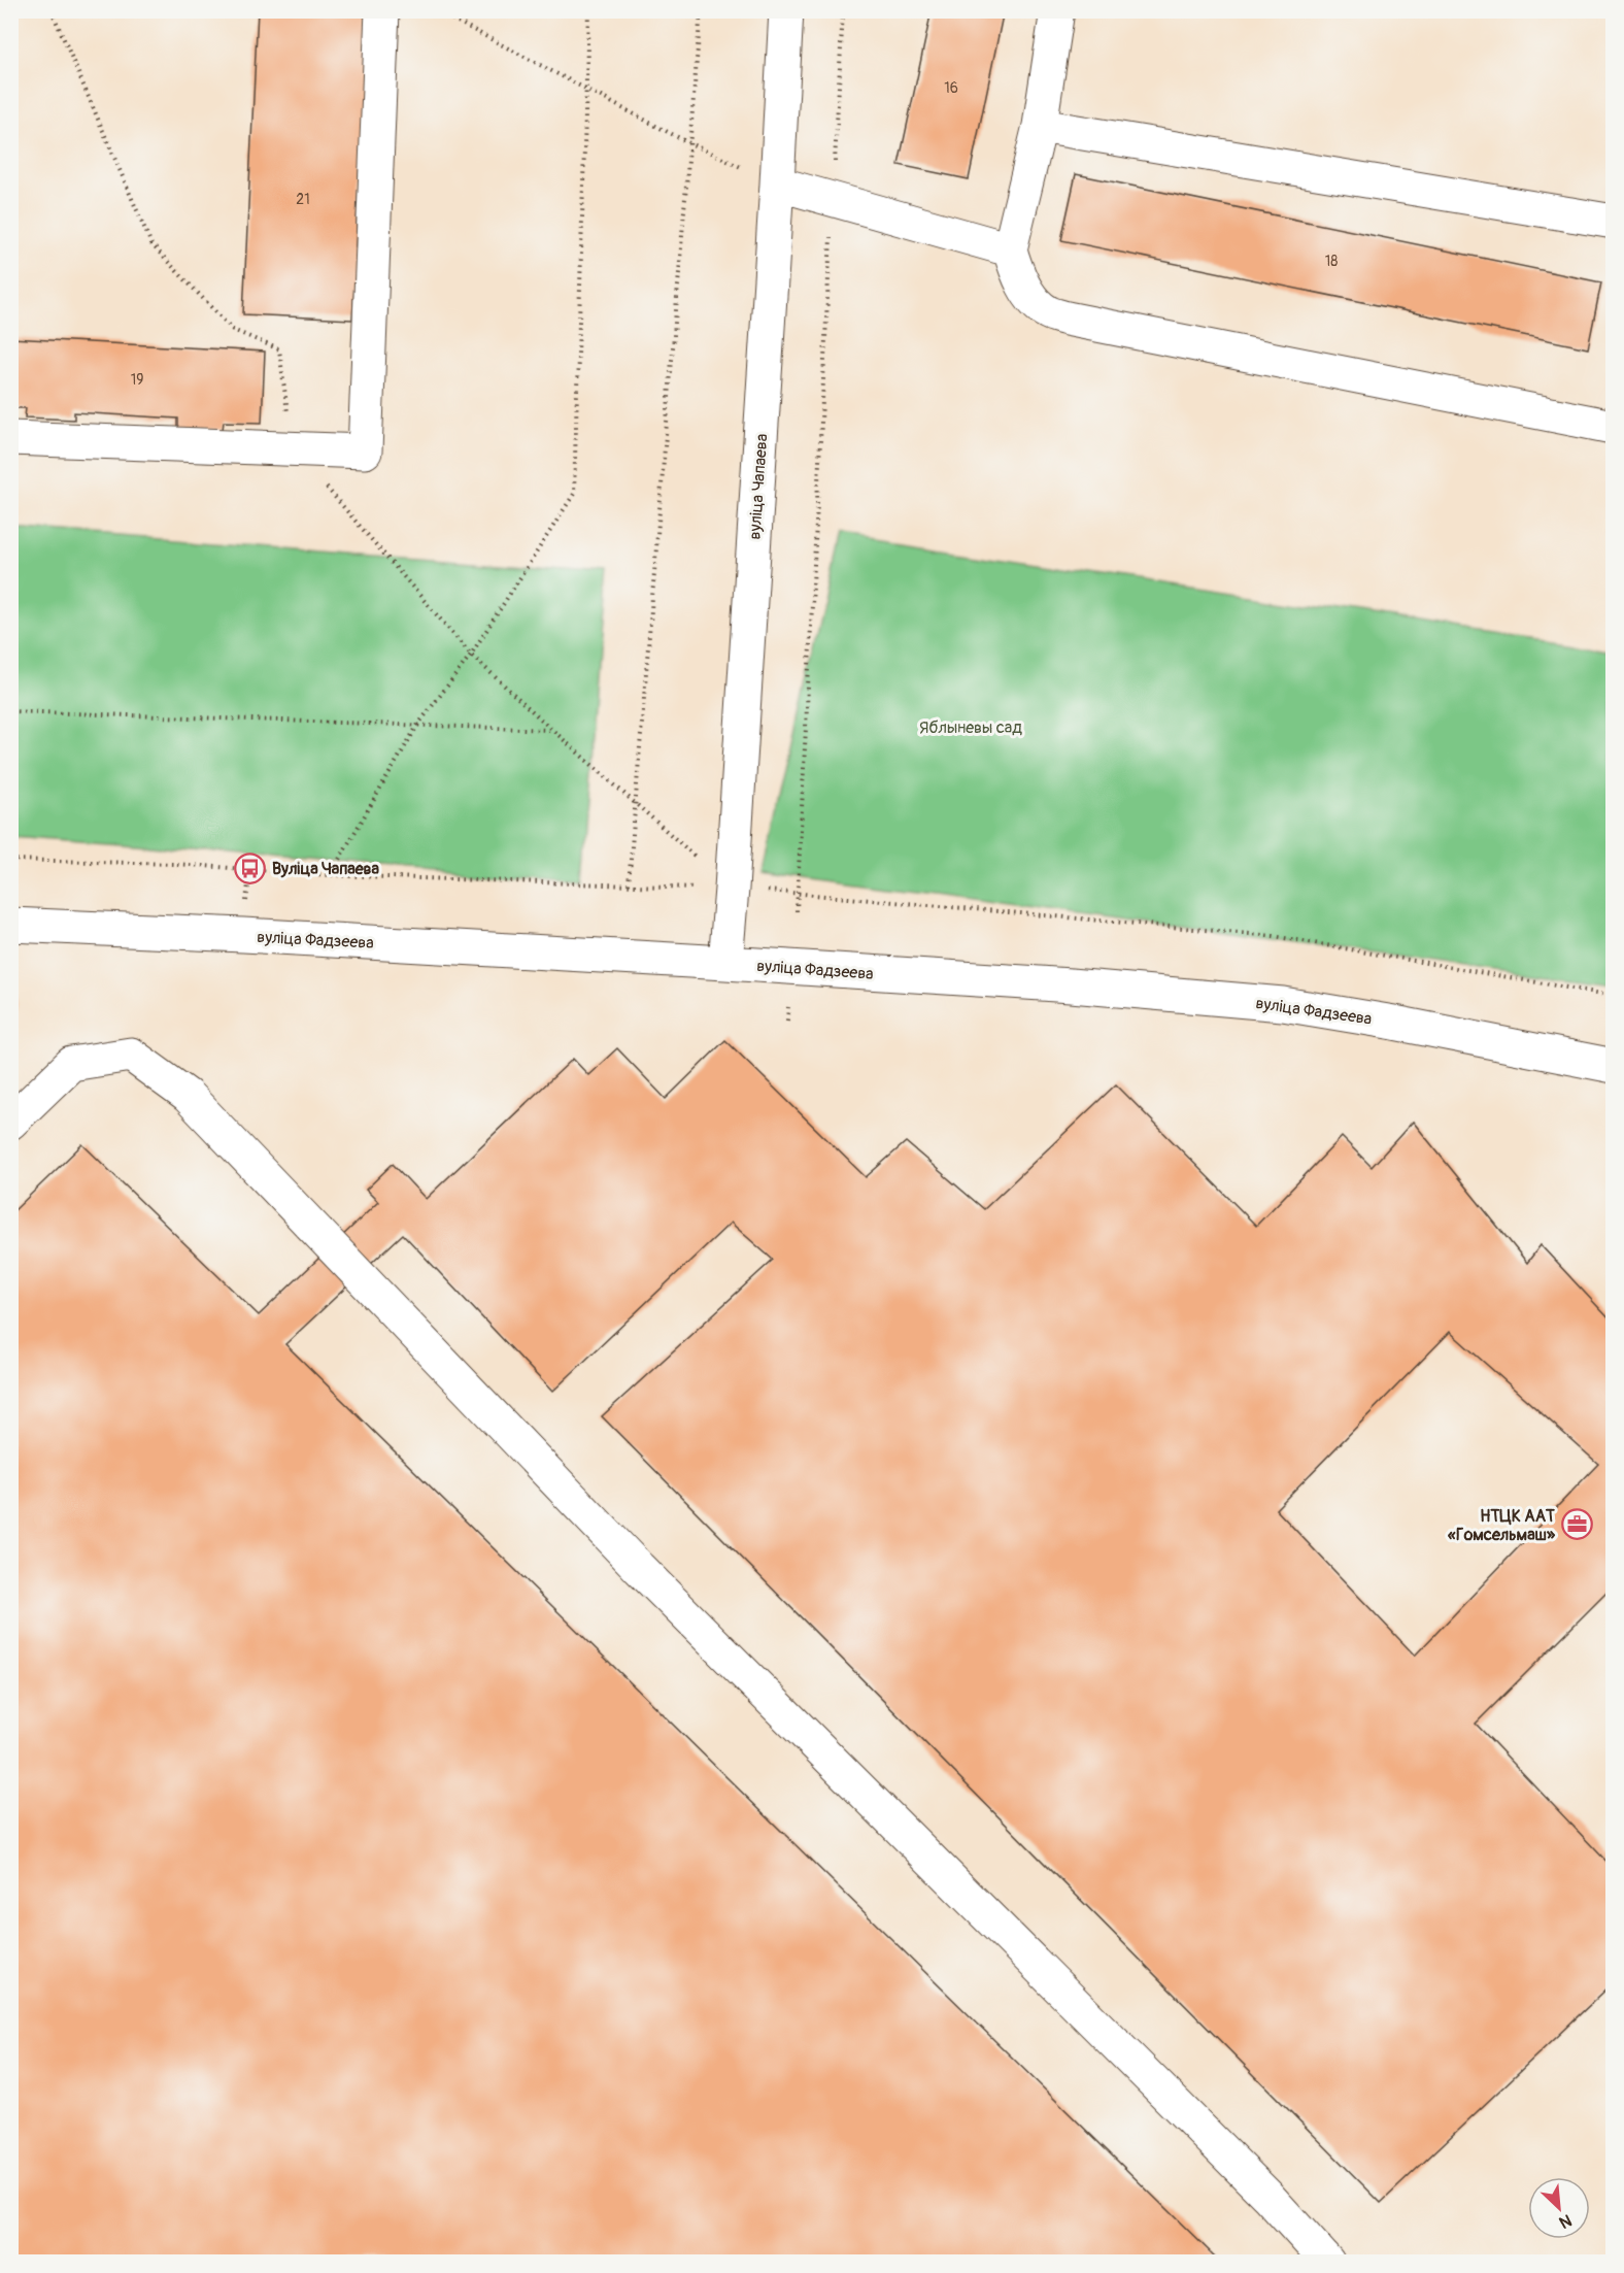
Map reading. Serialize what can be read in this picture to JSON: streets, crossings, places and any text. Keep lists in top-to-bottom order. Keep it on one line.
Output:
{"streets":{"street":["вуліца Чапаева","вуліца Фадзеева"]},"crossings":[["вуліца Чапаева","вуліца Фадзеева"]],"parks":["Яблыневы сад"],"places":{"bus stop":["Вуліца Чапаева"],"office":["НТЦК ААТ «Гомсельмаш»"]},"house_numbers":["16","21","18","19"],"north":"bottom right"}
